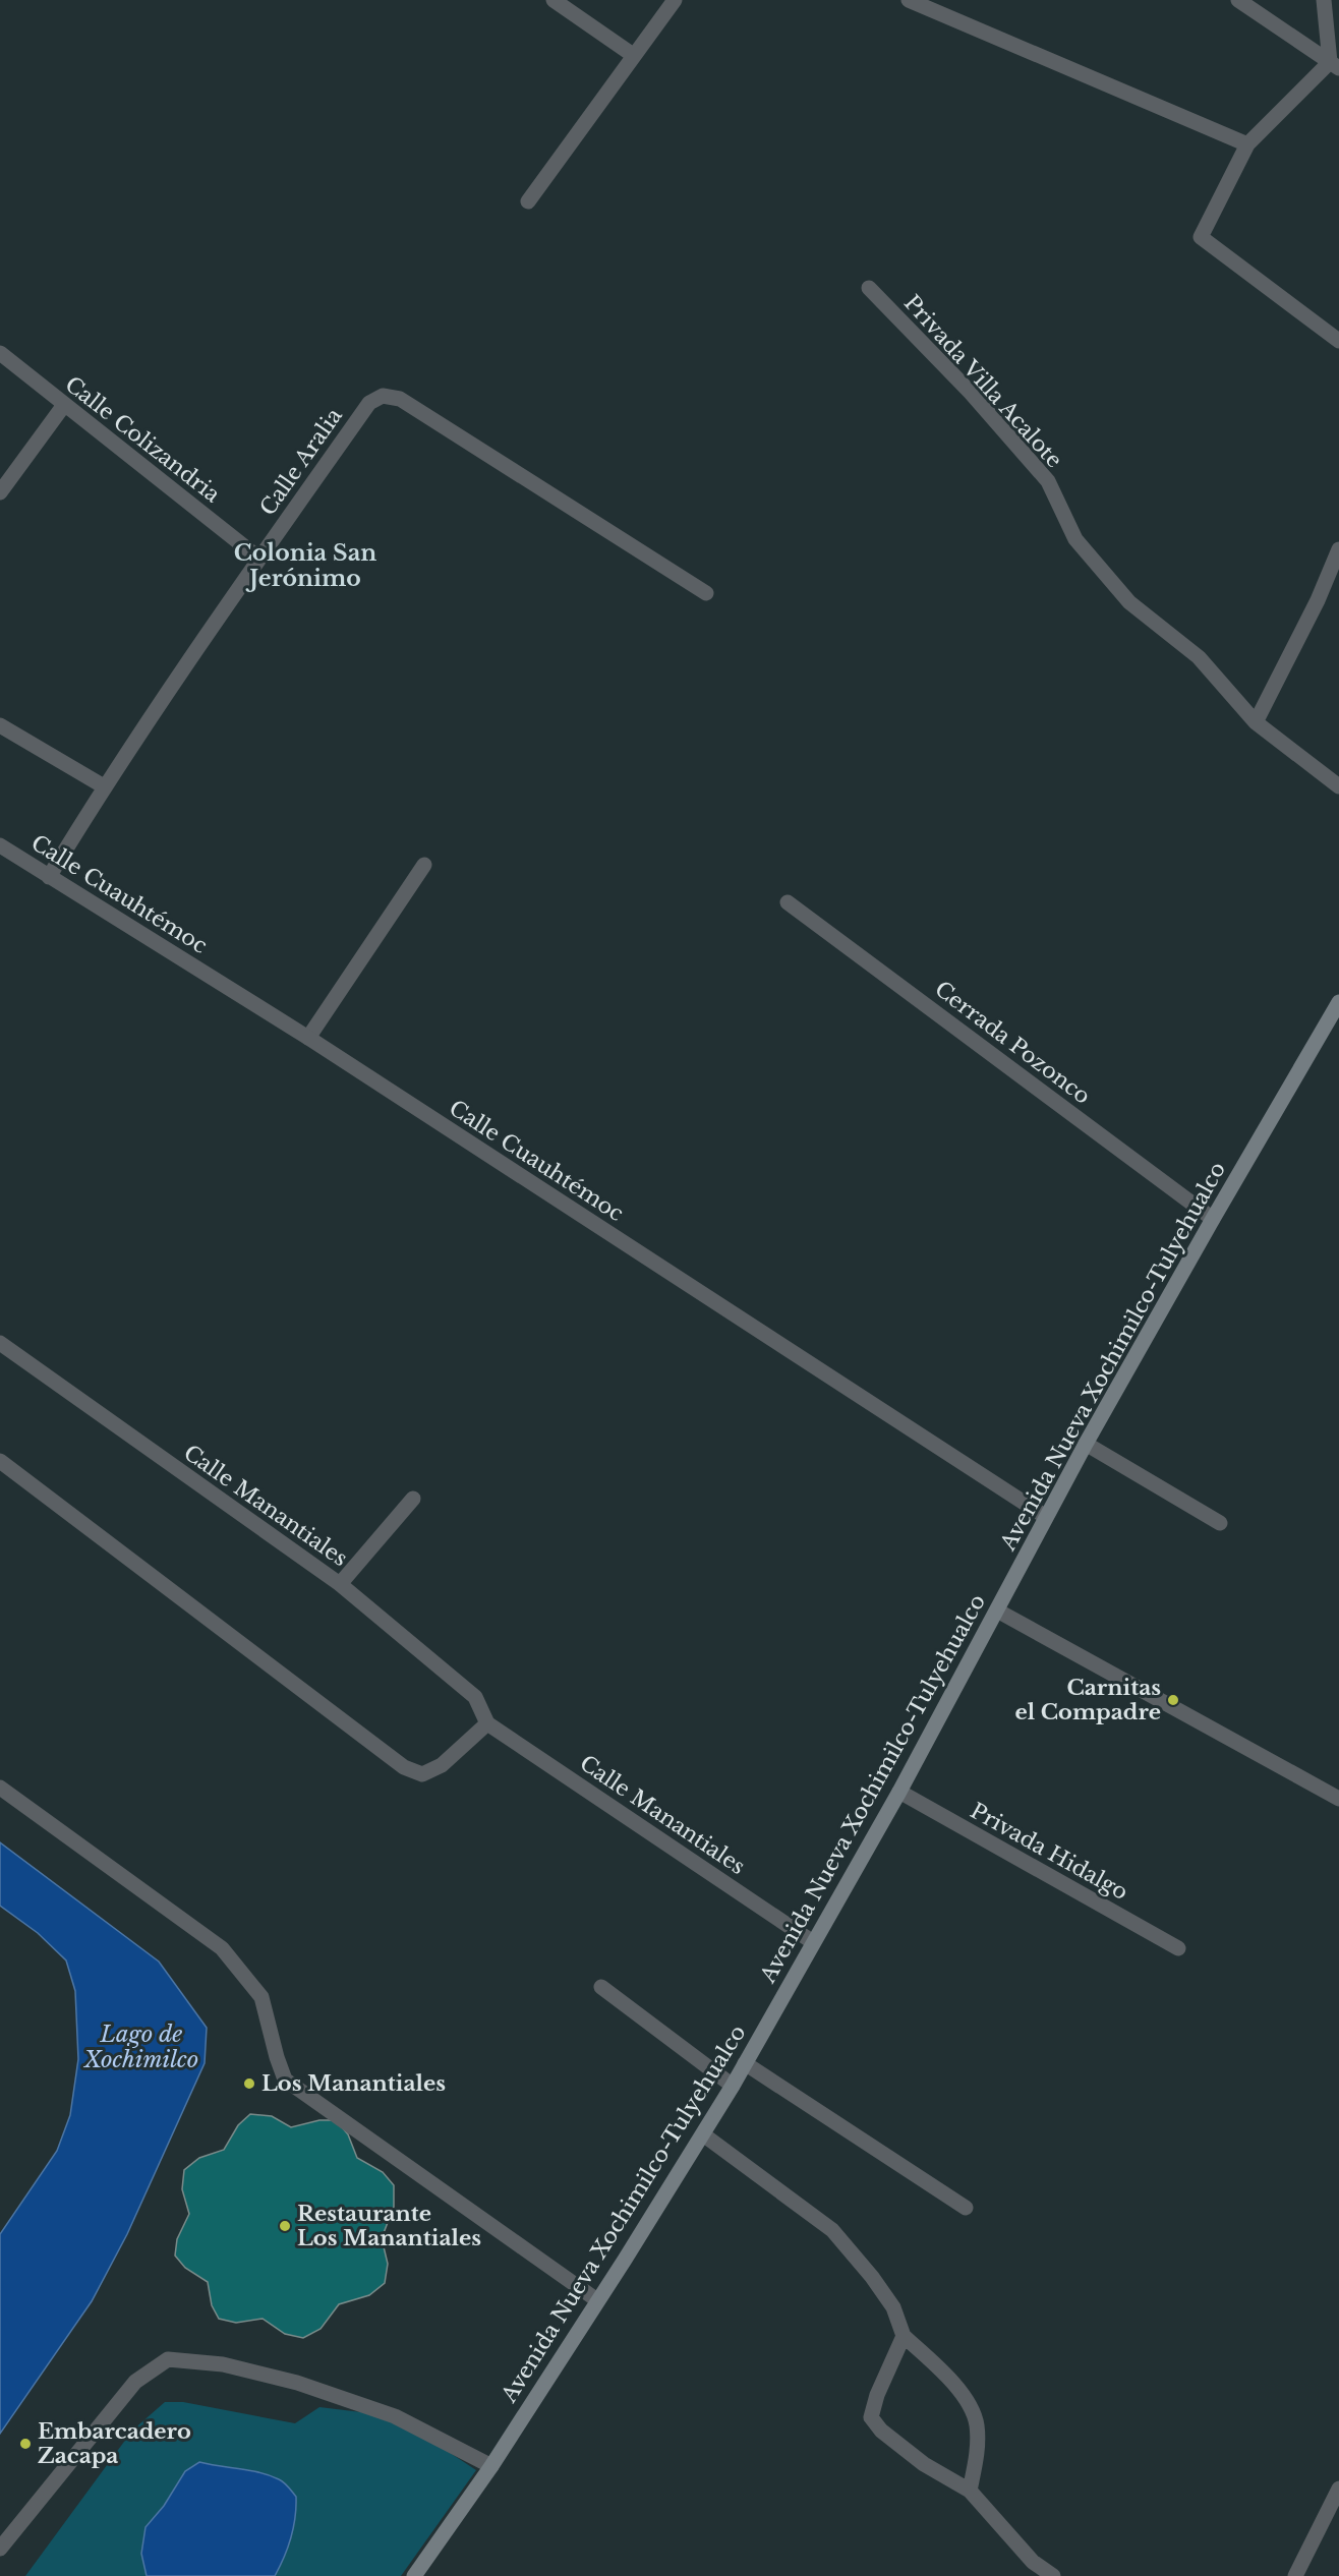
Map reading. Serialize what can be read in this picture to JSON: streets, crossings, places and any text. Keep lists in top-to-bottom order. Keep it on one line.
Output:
{"streets":{"main road":["Avenida Nueva Xochimilco-Tulyehualco"],"street":["Privada Villa Acalote","Calle Colizandria","Calle Aralia","Calle Cuauhtémoc","Cerrada Pozonco","Calle Manantiales","Privada Hidalgo"]},"crossings":[["Calle Colizandria","Calle Aralia"],["Calle Aralia","Calle Cuauhtémoc"],["Calle Cuauhtémoc","Avenida Nueva Xochimilco-Tulyehualco"],["Cerrada Pozonco","Avenida Nueva Xochimilco-Tulyehualco"],["Avenida Nueva Xochimilco-Tulyehualco","Calle Manantiales"],["Avenida Nueva Xochimilco-Tulyehualco","Privada Hidalgo"]],"districts":["Colonia San Jerónimo"],"water":["Lago de Xochimilco"],"places":["Carnitas el Compadre","Los Manantiales","Restaurante Los Manantiales","Embarcadero Zacapa"]}
